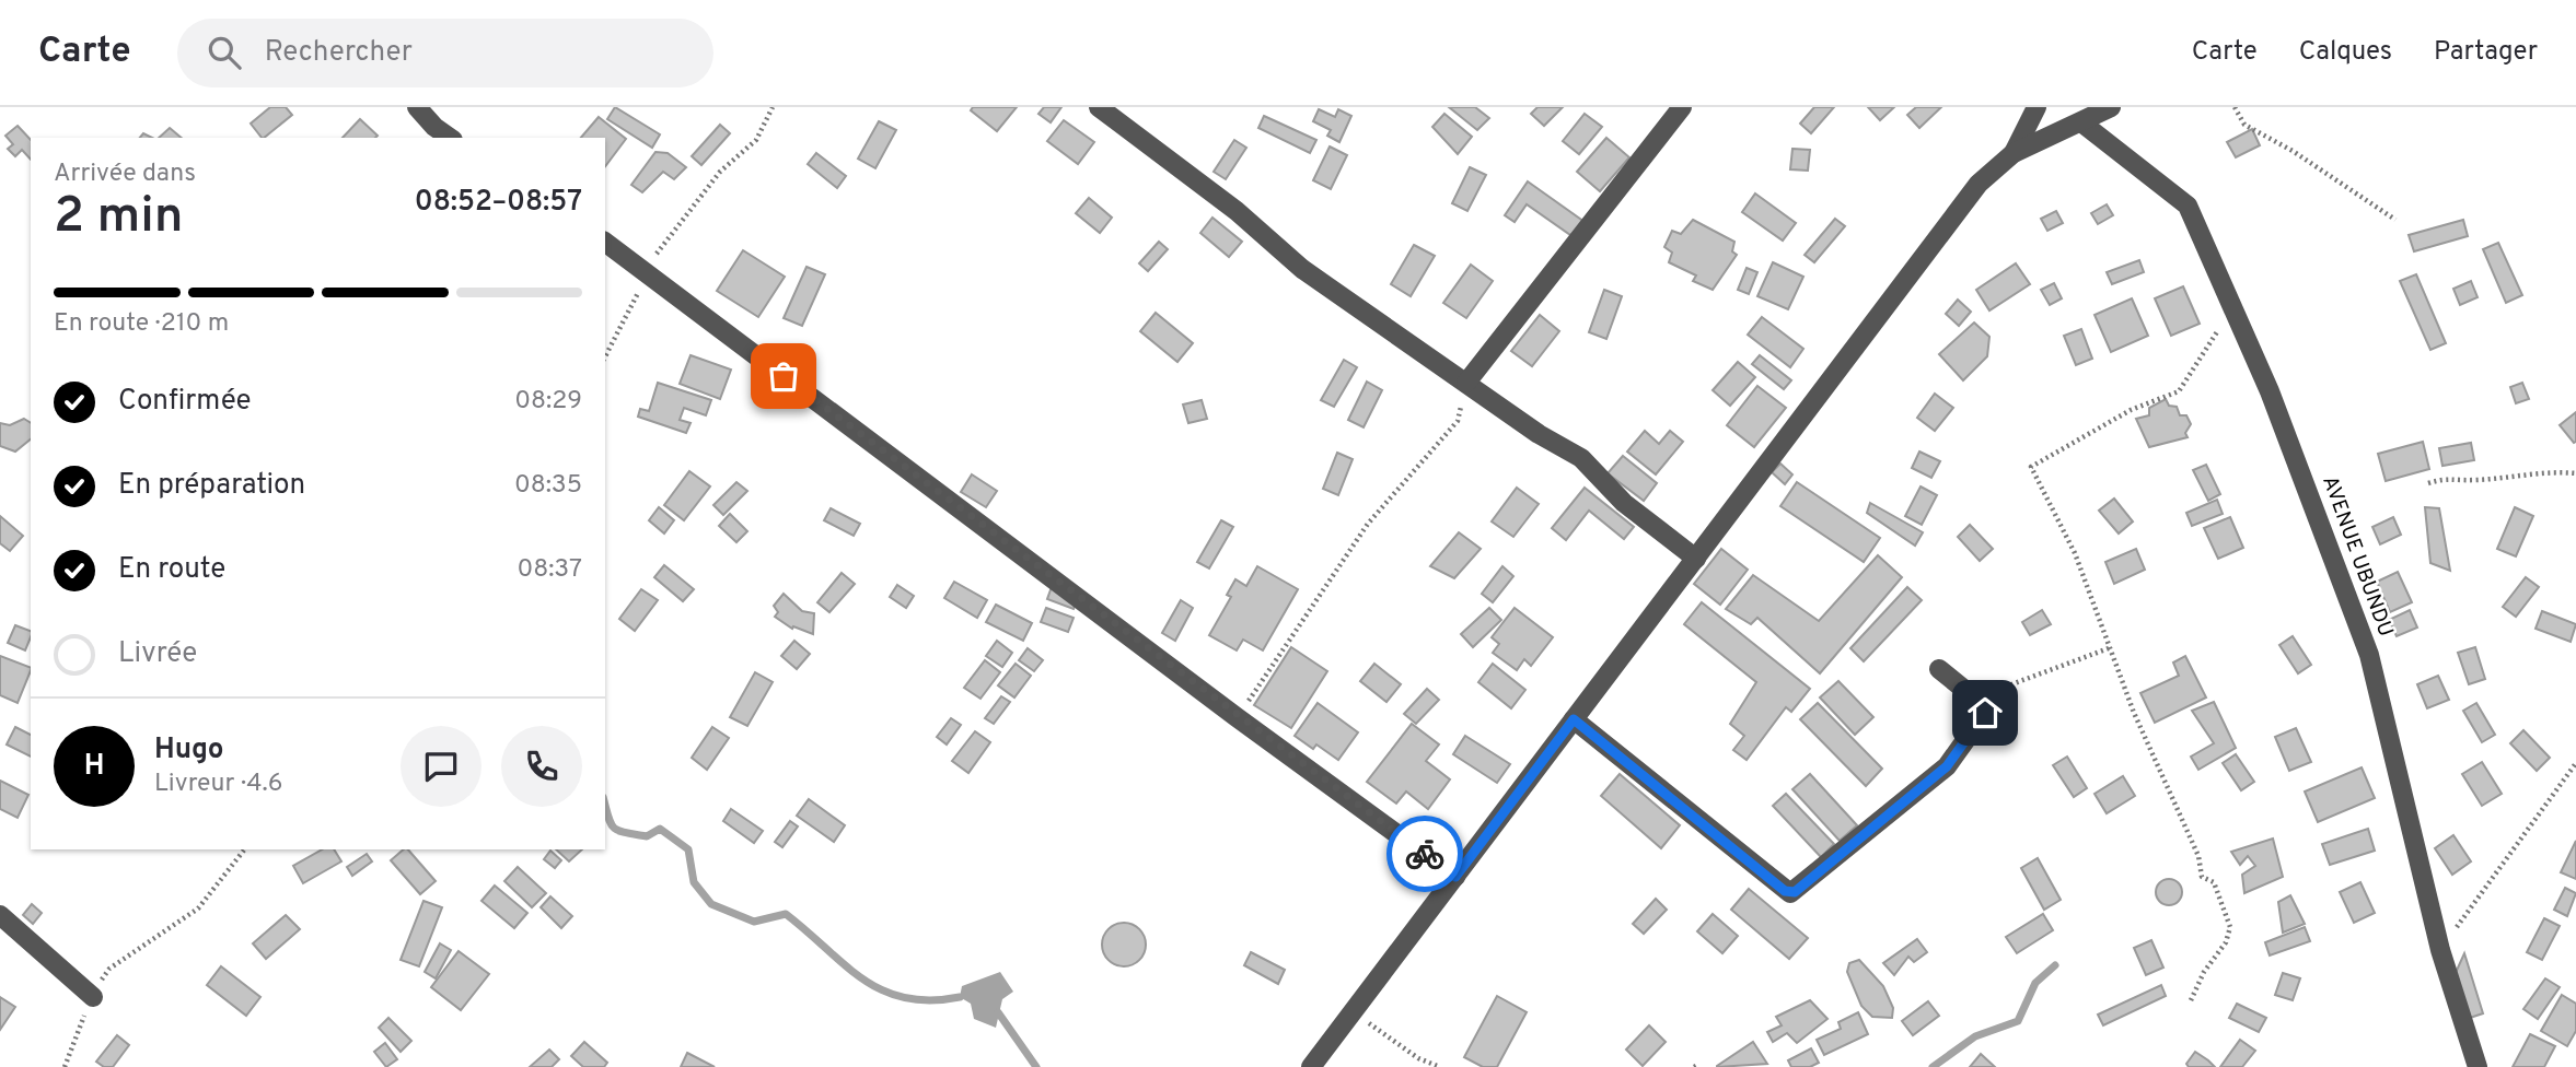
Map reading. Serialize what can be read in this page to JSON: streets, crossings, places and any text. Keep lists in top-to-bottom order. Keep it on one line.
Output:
{"streets":{"street":["AVENUE UBUNDU"]},"page":{"header":"Carte","search":"Rechercher","nav":["Carte","Calques","Partager"],"heading":["2 min","Arrivée dans","08:52–08:57"],"panel":["Hugo","Livreur · 4.6"],"bar":"En route · 210 m","list":[["Confirmée","08:29"],["En préparation","08:35"],["En route","08:37"],"Livrée"],"round":"H"}}
